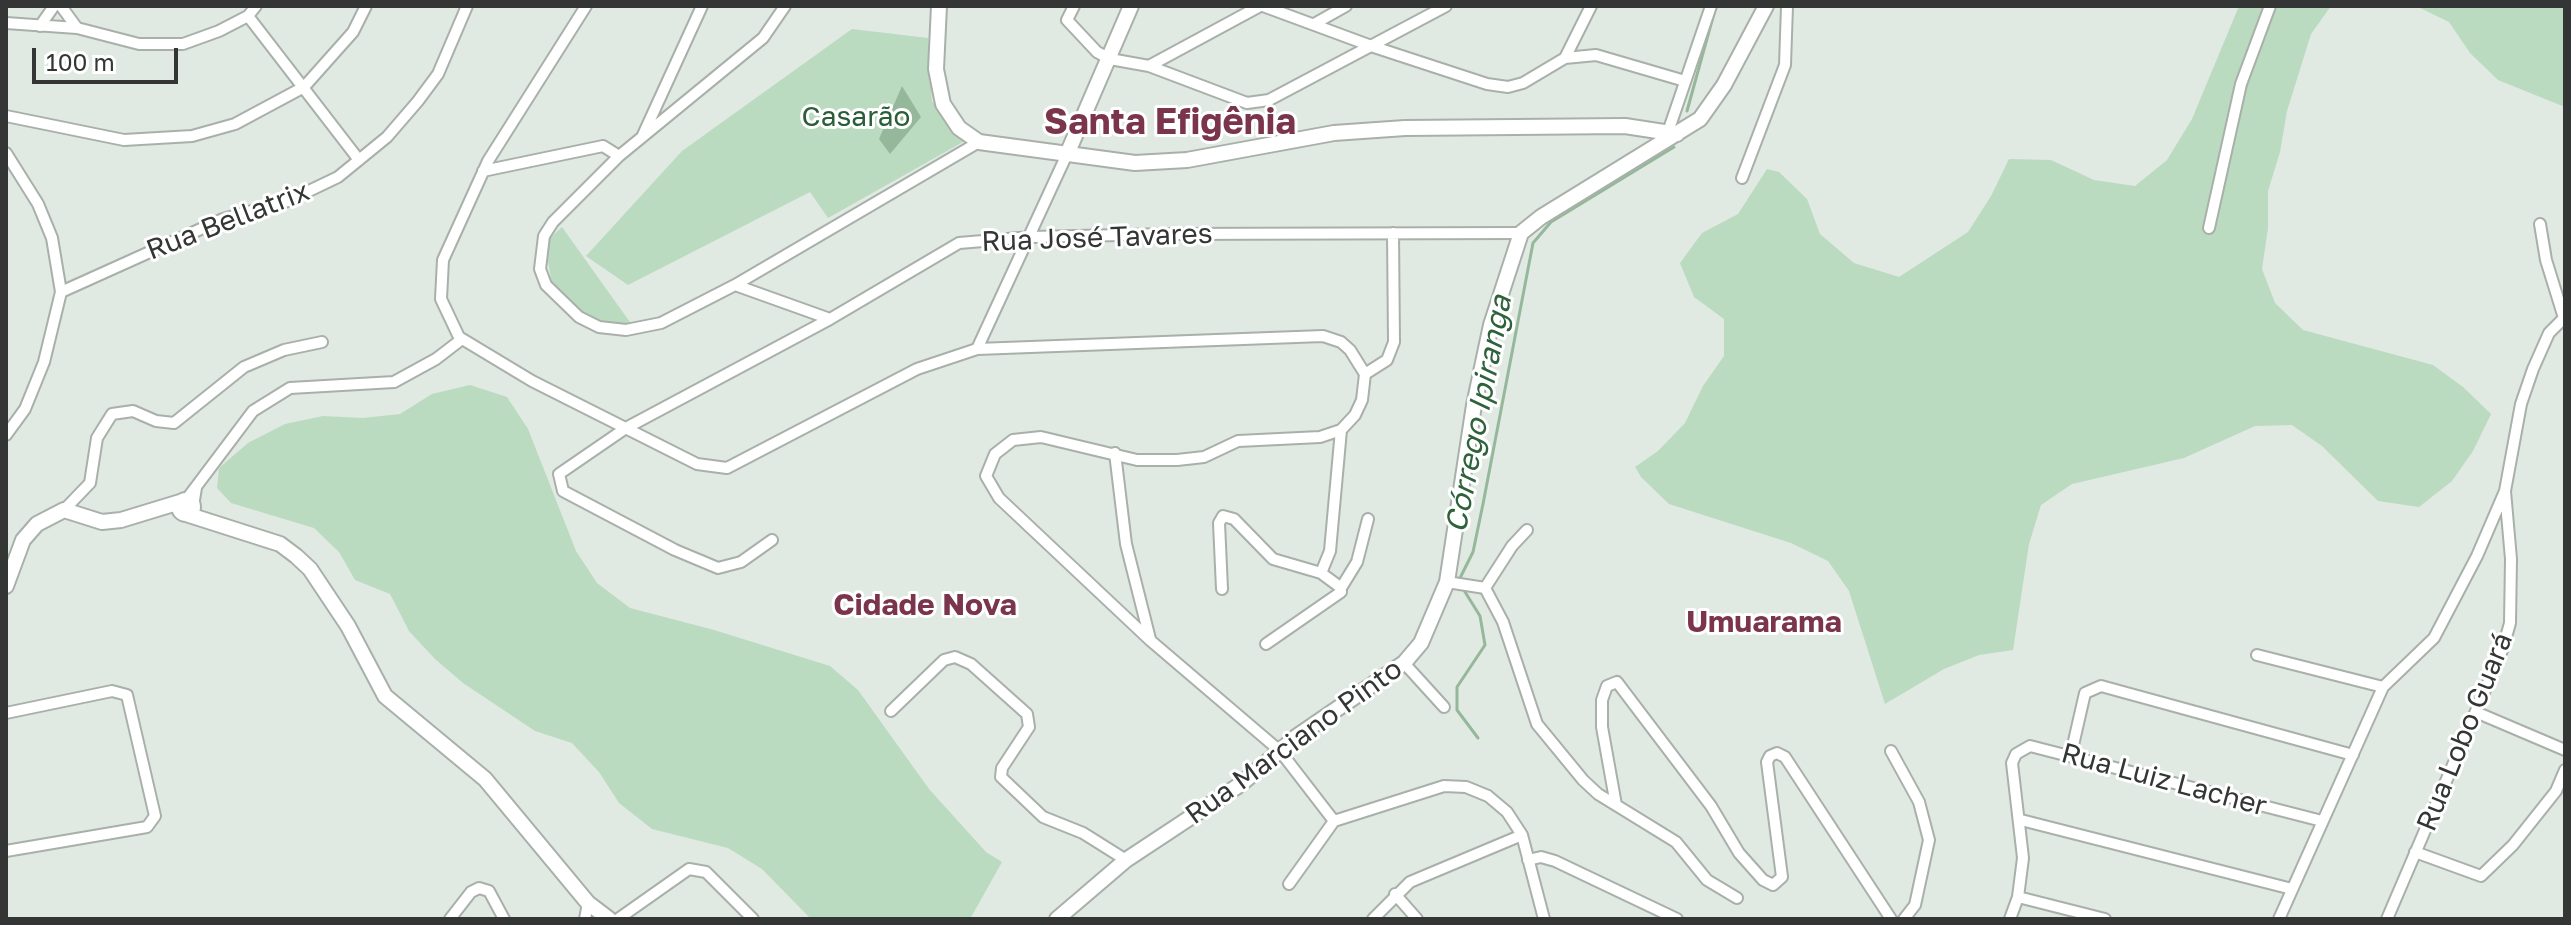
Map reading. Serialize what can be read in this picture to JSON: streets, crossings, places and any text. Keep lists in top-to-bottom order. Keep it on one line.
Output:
{"streets":{"street":["Rua Bellatrix","Rua José Tavares","Rua Lobo Guará","Rua Marciano Pinto","Rua Luiz Lacher"]},"crossings":[["Rua José Tavares","Rua Marciano Pinto"]],"districts":["Santa Efigênia","Cidade Nova","Umuarama"],"water":["Córrego Ipiranga"],"parks":["Casarão"],"scale_bar":"100 m"}
